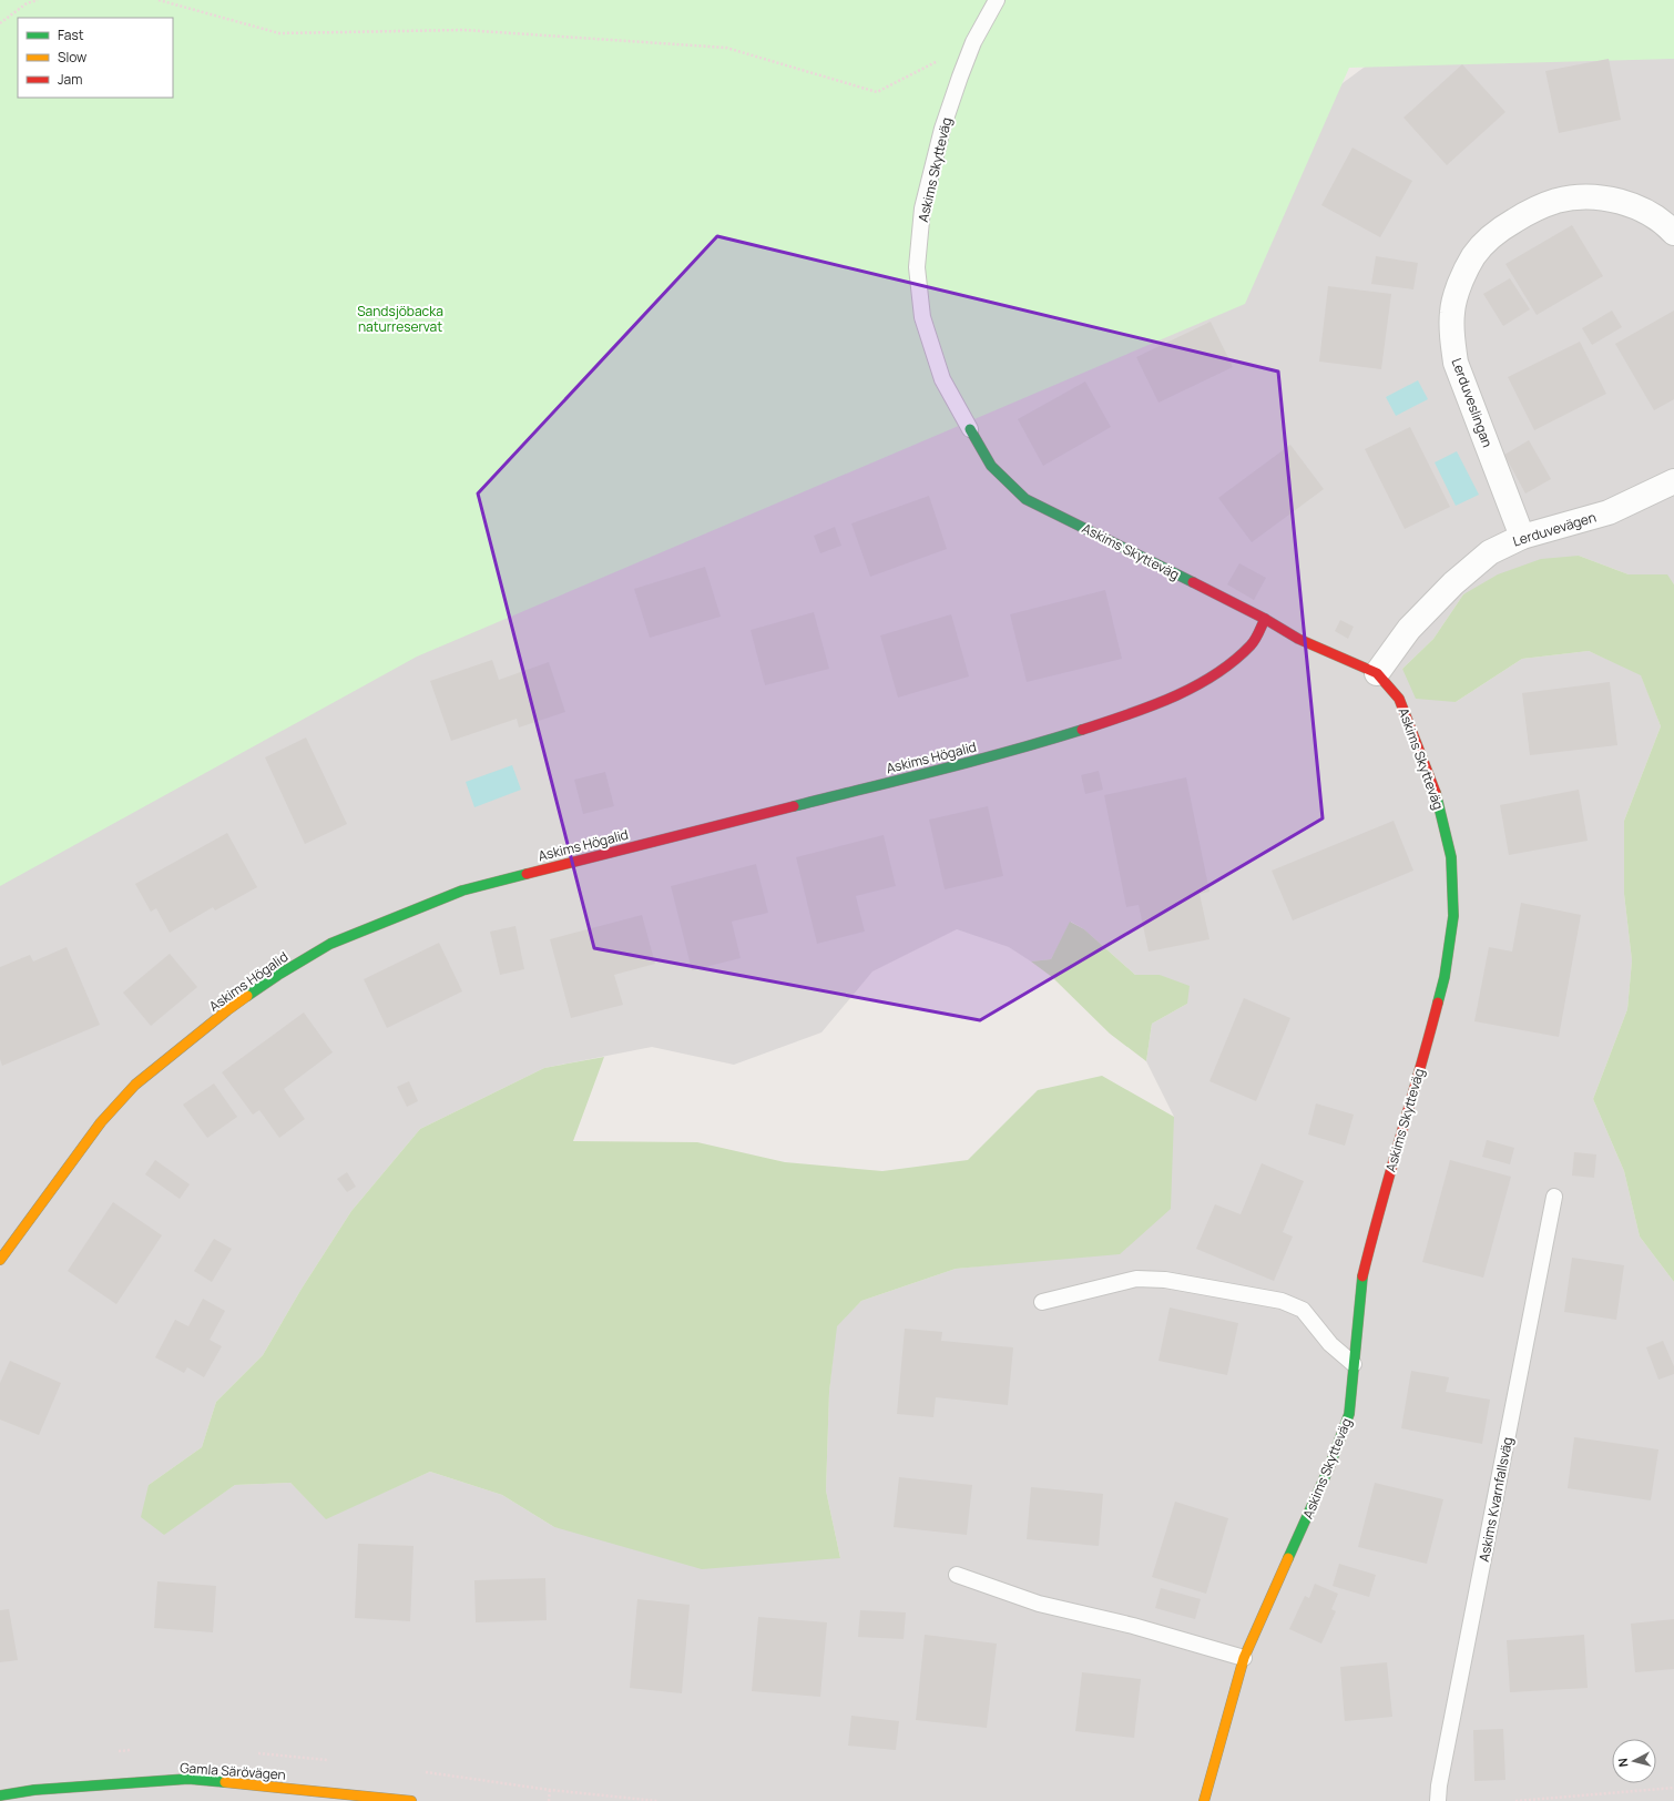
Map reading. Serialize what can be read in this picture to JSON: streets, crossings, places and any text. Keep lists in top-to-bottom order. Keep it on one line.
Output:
{"streets":{"street":["Askims Skytteväg","Lerduveslingan","Lerduvevägen","Askims Högalid","Gamla Särövägen"],"lane":["Askims Kvarnfallsväg"]},"crossings":[["Askims Skytteväg","Lerduvevägen"],["Askims Skytteväg","Askims Högalid"],["Lerduveslingan","Lerduvevägen"]],"parks":["Sandsjöbacka naturreservat"],"legend":["Fast","Slow","Jam"],"north":"left"}
